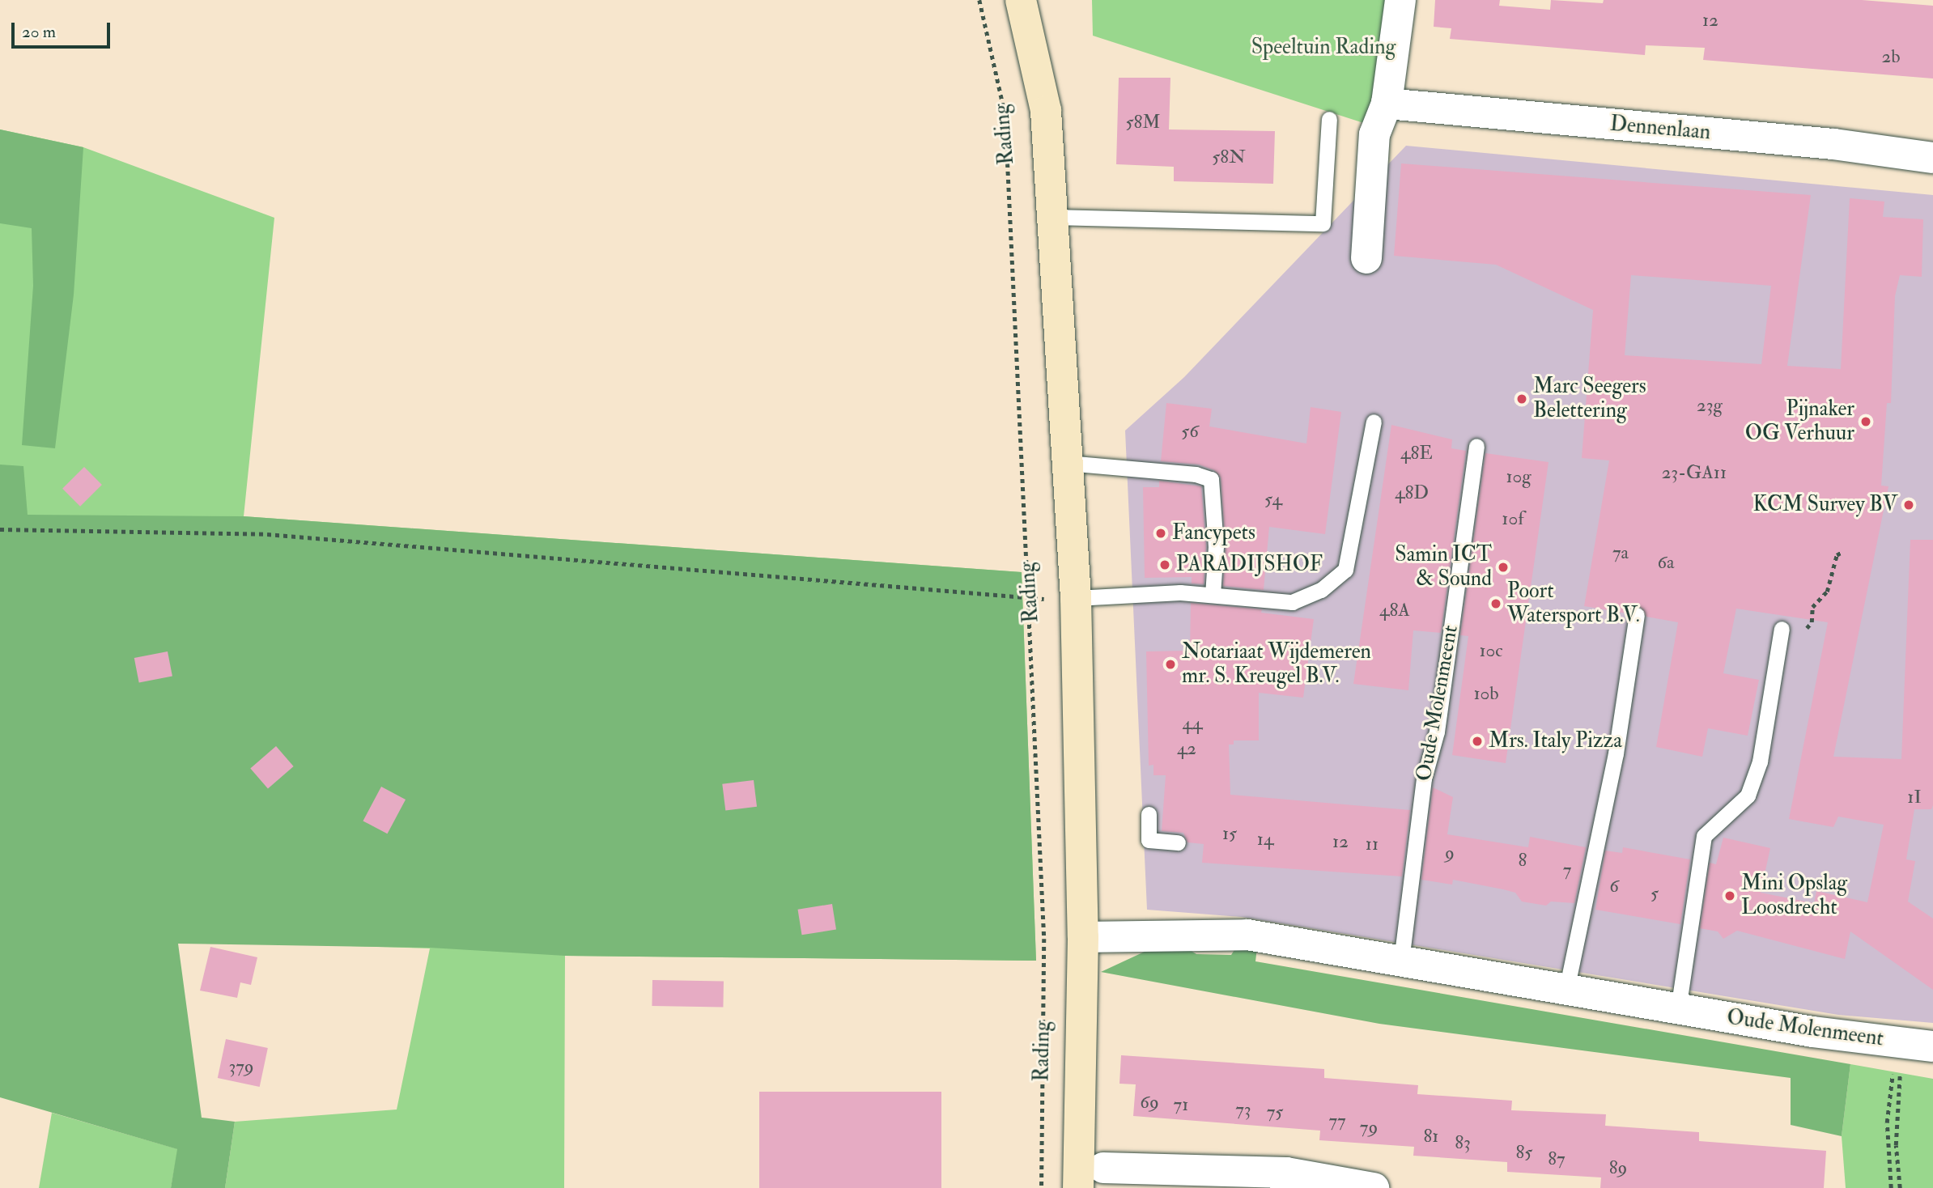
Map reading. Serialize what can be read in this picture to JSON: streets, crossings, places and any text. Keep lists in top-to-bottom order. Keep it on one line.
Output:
{"streets":{"main road":["Rading"],"street":["Dennenlaan","Oude Molenmeent"]},"crossings":[["Rading","Oude Molenmeent"]],"parks":["Speeltuin Rading"],"places":["Marc Seegers Belettering","Pijnaker OG Verhuur","KCM Survey BV","Fancypets","PARADIJSHOF","Samin ICT & Sound","Poort Watersport B.V.","Notariaat Wijdemeren mr. S. Kreugel B.V.","Mrs. Italy Pizza","Mini Opslag Loosdrecht"],"house_numbers":["12","2b","58M","58N","23g","56","48E","23-GA11","10g","48D","54","10f","7a","6a","48A","10c","10b","44","42","1I","15","14","12","11","9","8","7","6","5","379","69","71","73","75","77","79","81","83","85","87","89"],"scale_bar":"20 m"}
